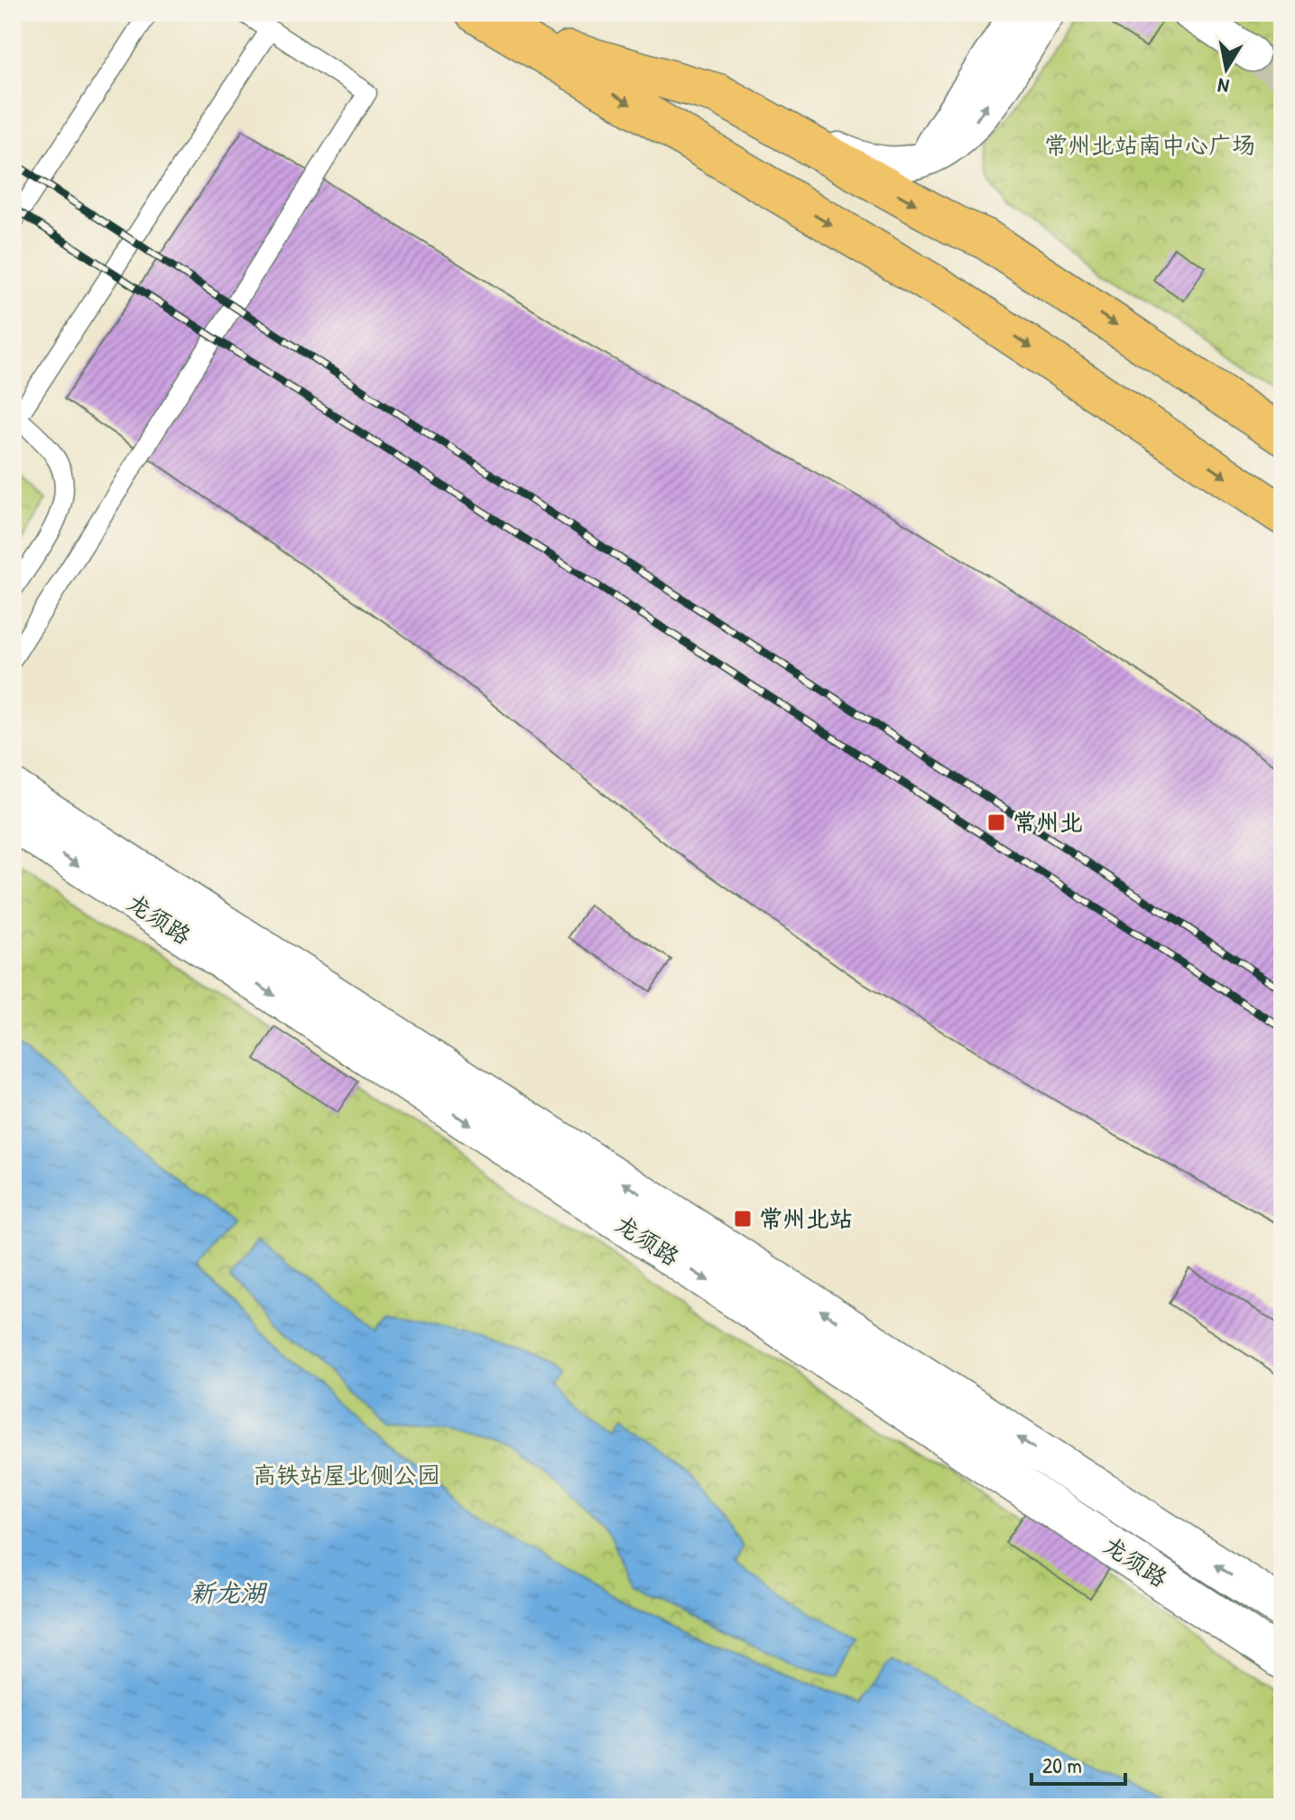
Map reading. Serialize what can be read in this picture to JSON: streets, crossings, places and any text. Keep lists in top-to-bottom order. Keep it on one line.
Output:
{"streets":{"street":["龙须路"]},"water":["新龙湖"],"parks":["常州北站南中心广场","高铁站屋北侧公园"],"places":{"transit":["常州北","常州北站"]},"scale_bar":"20 m","north":"bottom"}
